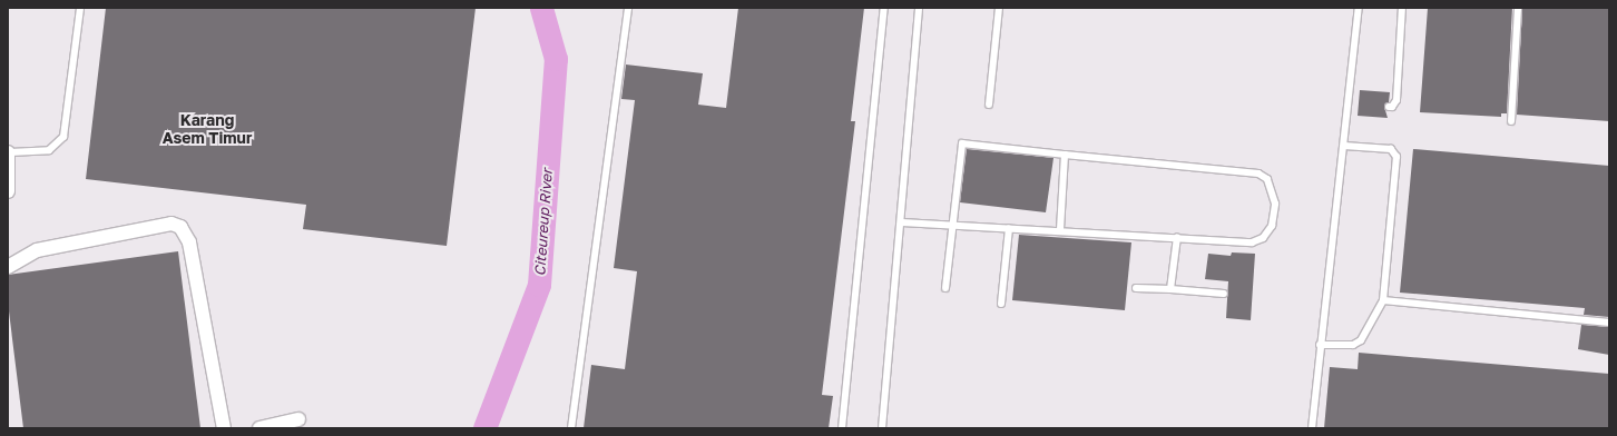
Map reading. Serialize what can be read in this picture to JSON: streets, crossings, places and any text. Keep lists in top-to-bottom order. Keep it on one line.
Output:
{"districts":["Karang Asem Timur"],"water":["Citeureup River"]}
